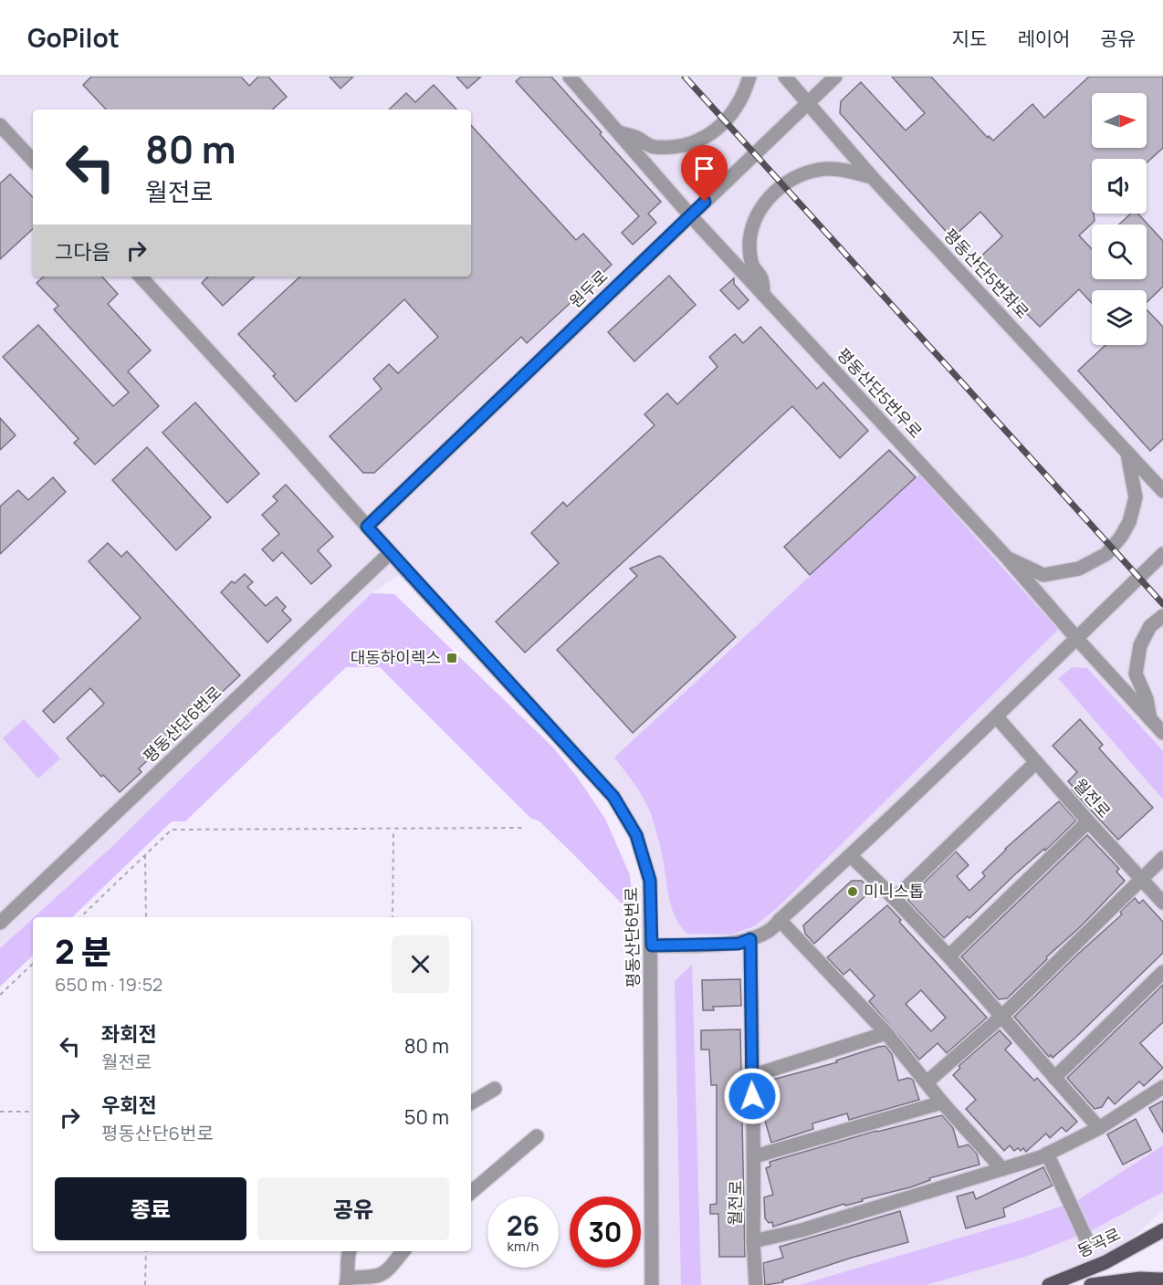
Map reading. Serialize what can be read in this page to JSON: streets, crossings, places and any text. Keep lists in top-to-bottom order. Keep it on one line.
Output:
{"streets":{"main road":["동곡로"],"street":["평동산단5번좌로","원두로","평동산단5번우로","평동산단6번로","월전로"]},"crossings":[["평동산단5번좌로","원두로"],["원두로","평동산단5번우로"],["원두로","평동산단6번로"]],"places":{"transit":["대동하이렉스"],"other":["미니스톱"]},"north":"right","page":{"header":"GoPilot","nav":["지도","레이어","공유"],"turn":["80 m","월전로"],"then":"그다음","heading":["2 분","650 m · 19:52"],"list":[{"name":"좌회전","note":"월전로","value":"80 m"},{"name":"우회전","note":"평동산단6번로","value":"50 m"}],"buttons":["종료","공유"],"speed":"26 km/h","limit":"30"}}
